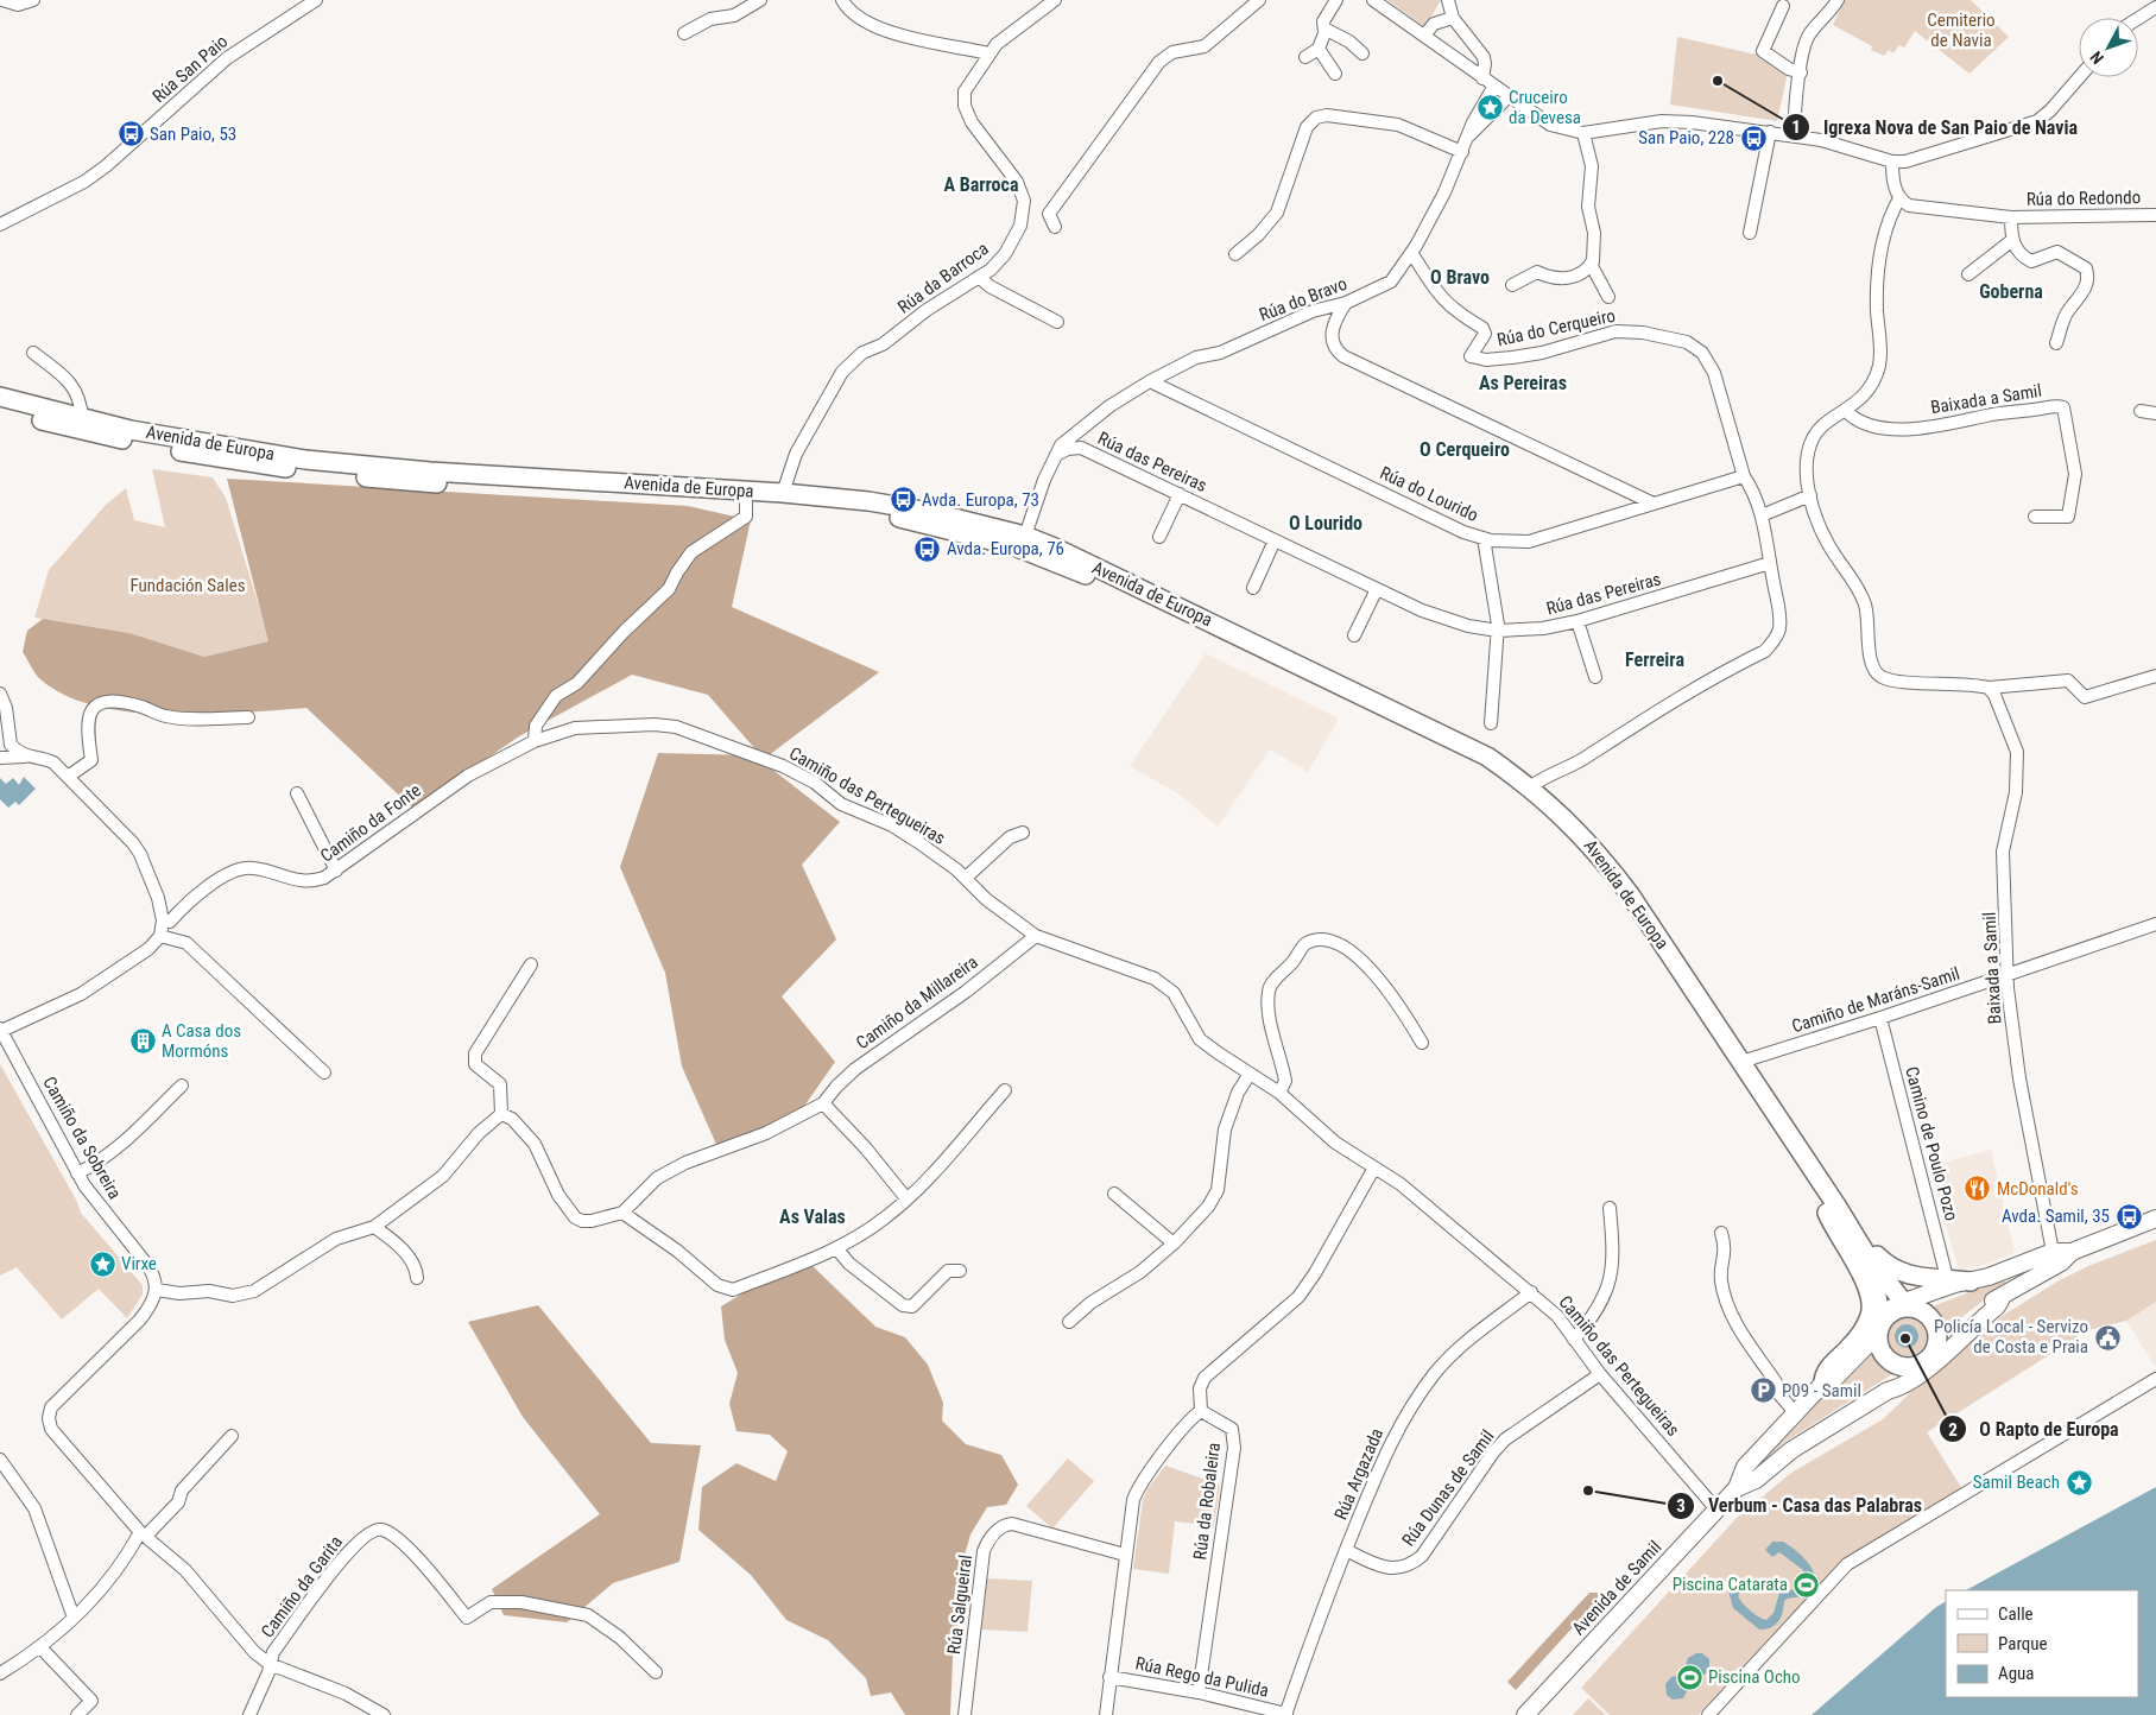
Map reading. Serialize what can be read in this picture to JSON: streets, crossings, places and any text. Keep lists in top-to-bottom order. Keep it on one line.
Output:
{"streets":{"main road":["Avenida de Europa"],"street":["Rúa San Paio","Rúa do Redondo","Rúa da Barroca","Rúa do Bravo","Rúa do Cerqueiro","Baixada a Samil","Rúa das Pereiras","Rúa do Lourido","Camiño das Pertegueiras","Camiño da Fonte","Camiño de Maráns-Samil","Camiño da Millareira","Camiño da Sobreira","Camino de Poulo Pozo","Rúa Argazada","Rúa Dunas de Samil","Rúa da Robaleira","Camiño da Garita","Avenida de Samil","Rúa Salgueiral","Rúa Rego da Pulida"]},"crossings":[["Rúa da Barroca","Avenida de Europa"],["Rúa do Bravo","Rúa do Cerqueiro"],["Rúa do Bravo","Avenida de Europa"],["Rúa do Bravo","Rúa do Lourido"],["Rúa do Cerqueiro","Rúa das Pereiras"],["Rúa do Cerqueiro","Rúa do Lourido"],["Baixada a Samil","Camiño de Maráns-Samil"],["Baixada a Samil","Avenida de Samil"],["Avenida de Europa","Camiño das Pertegueiras"],["Avenida de Europa","Camiño da Fonte"],["Avenida de Europa","Camiño de Maráns-Samil"],["Avenida de Europa","Avenida de Samil"],["Camiño das Pertegueiras","Camiño da Fonte"],["Camiño das Pertegueiras","Camiño da Millareira"],["Camiño das Pertegueiras","Rúa Argazada"],["Camiño das Pertegueiras","Rúa Dunas de Samil"],["Camiño das Pertegueiras","Avenida de Samil"],["Camiño de Maráns-Samil","Camino de Poulo Pozo"],["Rúa Argazada","Rúa Dunas de Samil"],["Rúa Argazada","Rúa Rego da Pulida"],["Rúa da Robaleira","Rúa Salgueiral"],["Rúa da Robaleira","Rúa Rego da Pulida"]],"districts":["A Barroca","O Bravo","Goberna","As Pereiras","O Cerqueiro","O Lourido","Ferreira","As Valas"],"parks":["Cemiterio de Navia","Fundación Sales"],"places":{"other":["Igrexa Nova de San Paio de Navia","O Rapto de Europa","Verbum - Casa das Palabras"],"place":["Cruceiro da Devesa","Virxe","Samil Beach"],"bus stop":["San Paio, 53","San Paio, 228","Avda. Europa, 73","Avda. Europa, 76","Avda. Samil, 35"],"building":["A Casa dos Mormóns"],"restaurant":["McDonald's"],"public building":["Policía Local - Servizo de Costa e Praia"],"parking":["P09 - Samil"],"sports":["Piscina Catarata","Piscina Ocho"]},"legend":["Calle","Parque","Agua"],"north":"bottom left"}
